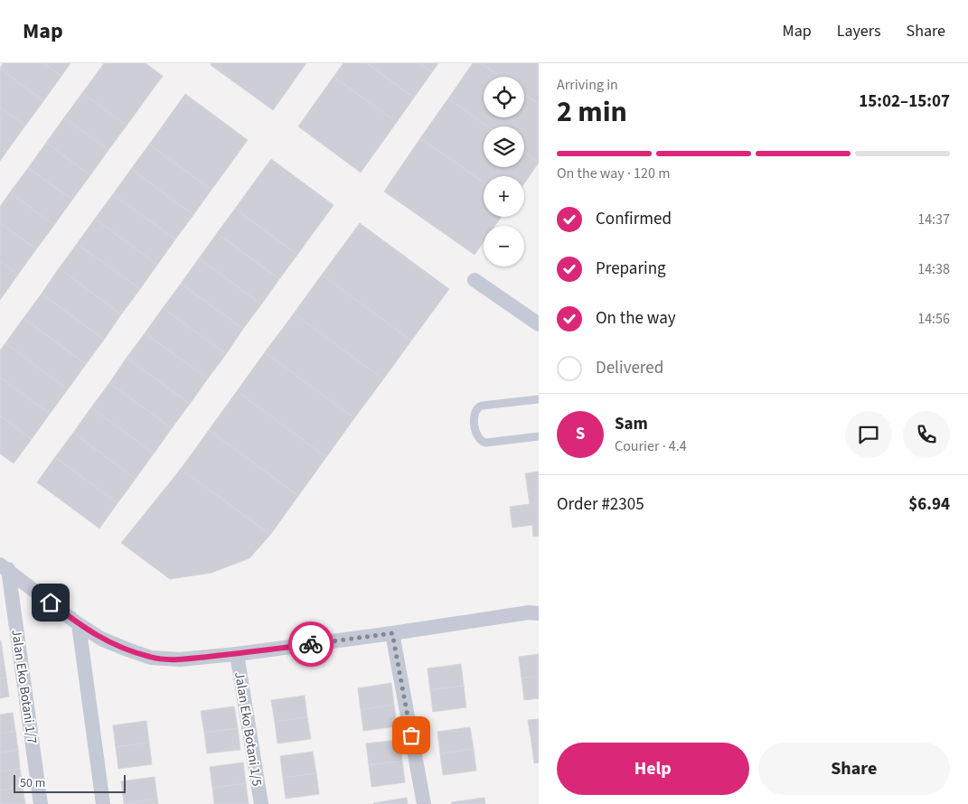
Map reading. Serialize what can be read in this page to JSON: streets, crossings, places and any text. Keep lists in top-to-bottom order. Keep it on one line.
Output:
{"streets":{"street":["Jalan Eko Botani 1/7","Jalan Eko Botani 1/5"]},"scale_bar":"50 m","page":{"header":"Map","nav":["Map","Layers","Share"],"heading":["2 min","Arriving in","15:02–15:07"],"panel":["Sam","Courier · 4.4","Order #2305","$6.94"],"map_buttons":["+","−"],"bar":"On the way · 120 m","list":[["Confirmed","14:37"],["Preparing","14:38"],["On the way","14:56"],"Delivered"],"round":"S","buttons":["Help","Share"],"scale":"50 m"}}
